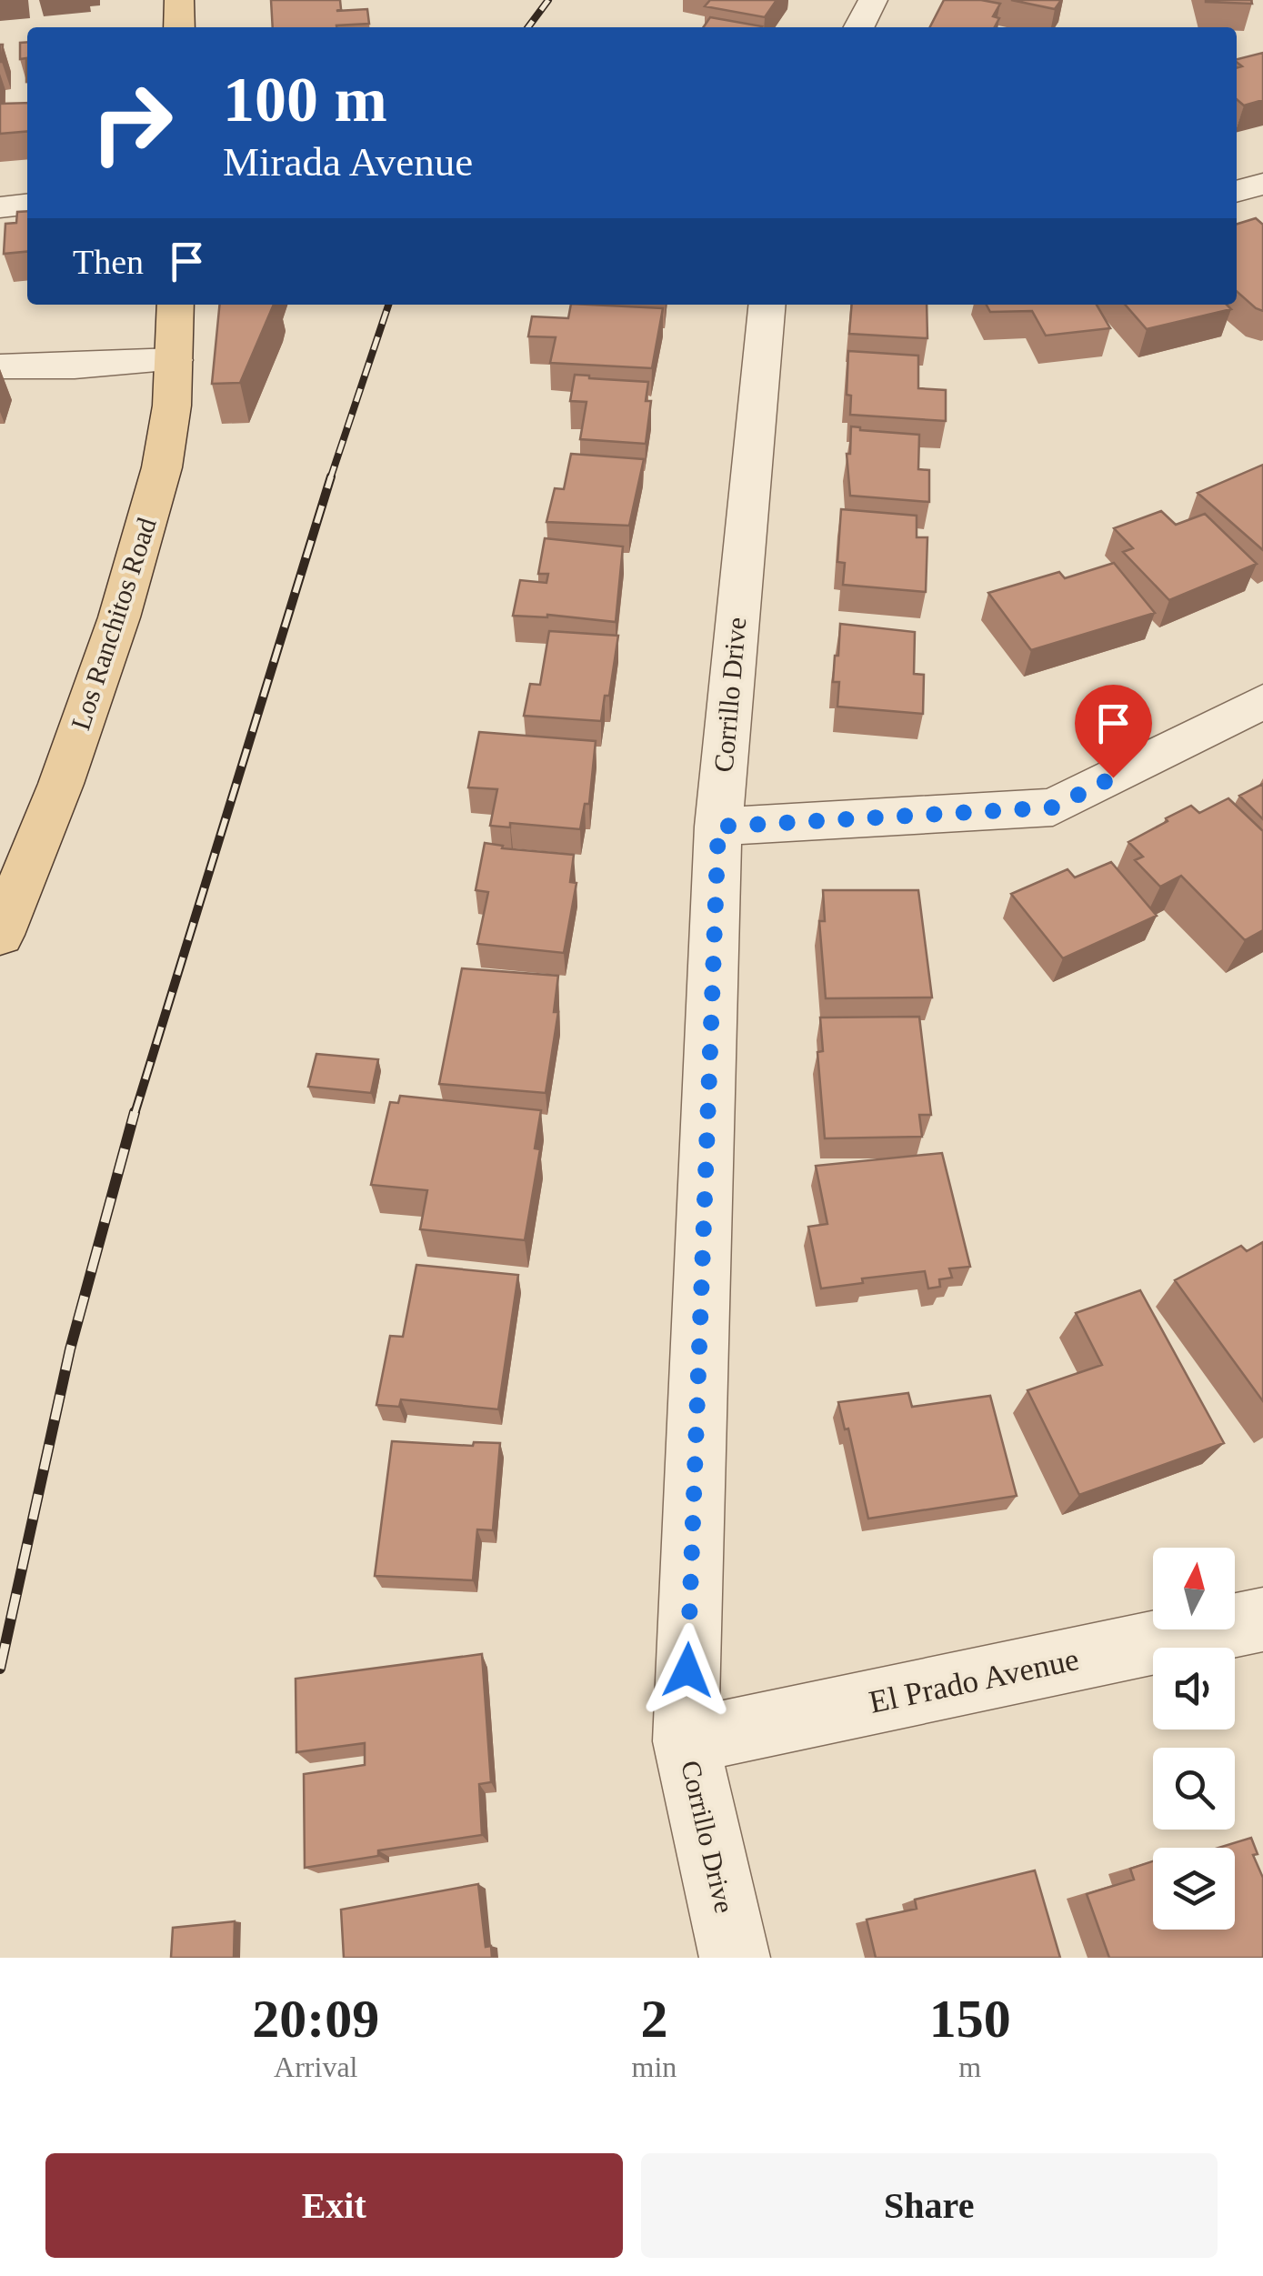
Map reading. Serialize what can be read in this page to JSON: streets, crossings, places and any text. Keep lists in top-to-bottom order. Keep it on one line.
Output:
{"streets":{"main road":["Los Ranchitos Road"],"street":["Corrillo Drive","El Prado Avenue"]},"crossings":[["Corrillo Drive","El Prado Avenue"]],"north":"top","page":{"turn":["100 m","Mirada Avenue"],"then":"Then","eta":["20:09","Arrival","2","min","150","m"],"buttons":["Exit","Share"]}}
